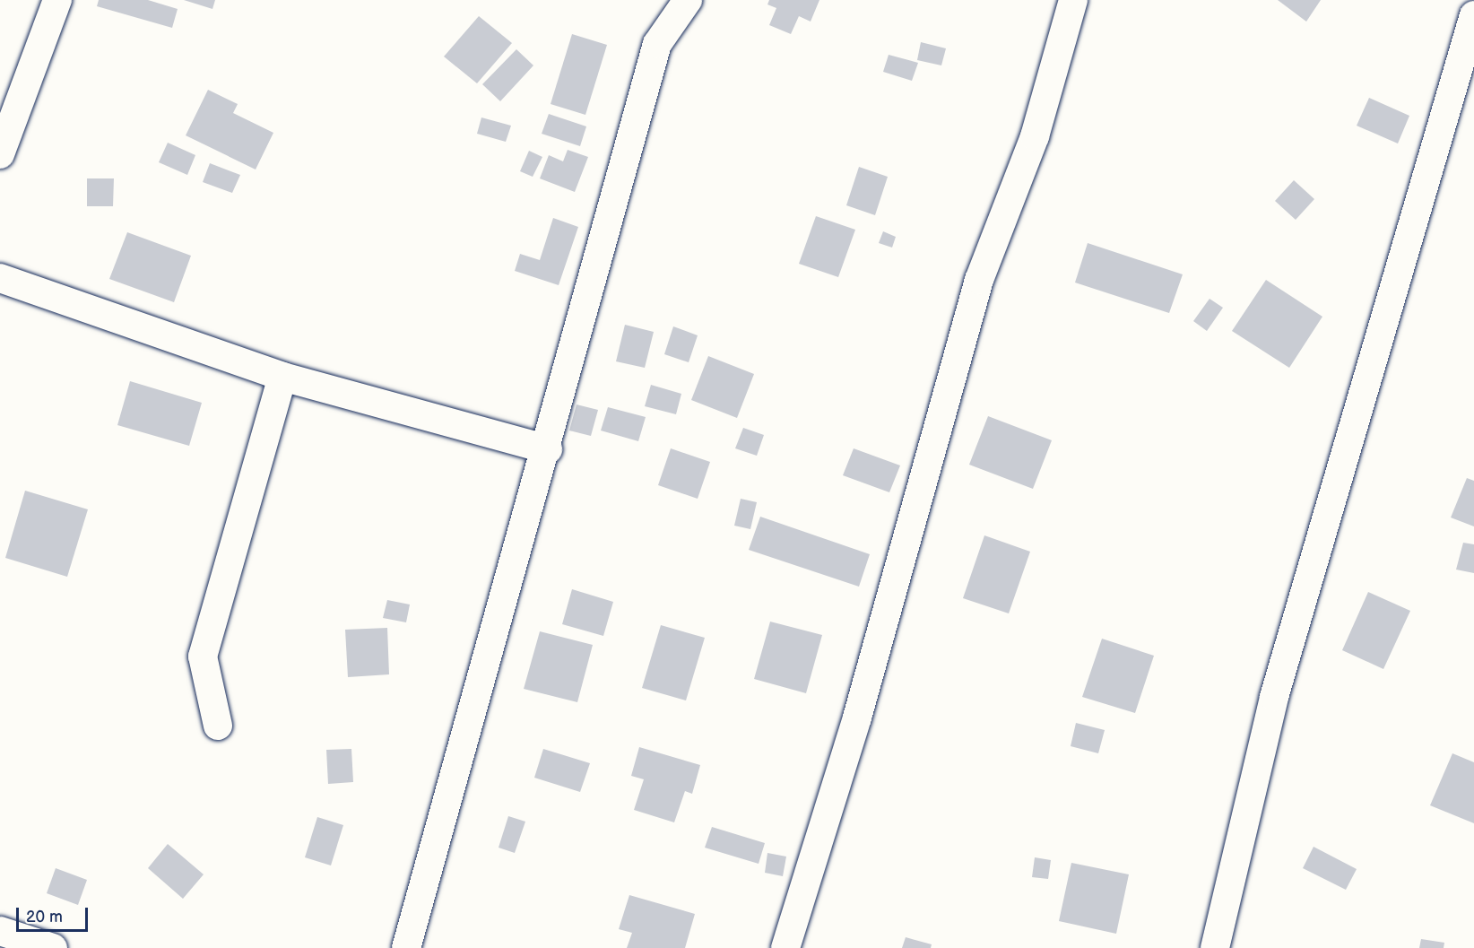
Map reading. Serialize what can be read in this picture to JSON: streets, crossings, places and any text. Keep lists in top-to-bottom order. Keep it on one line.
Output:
{"scale_bar":"20 m"}
